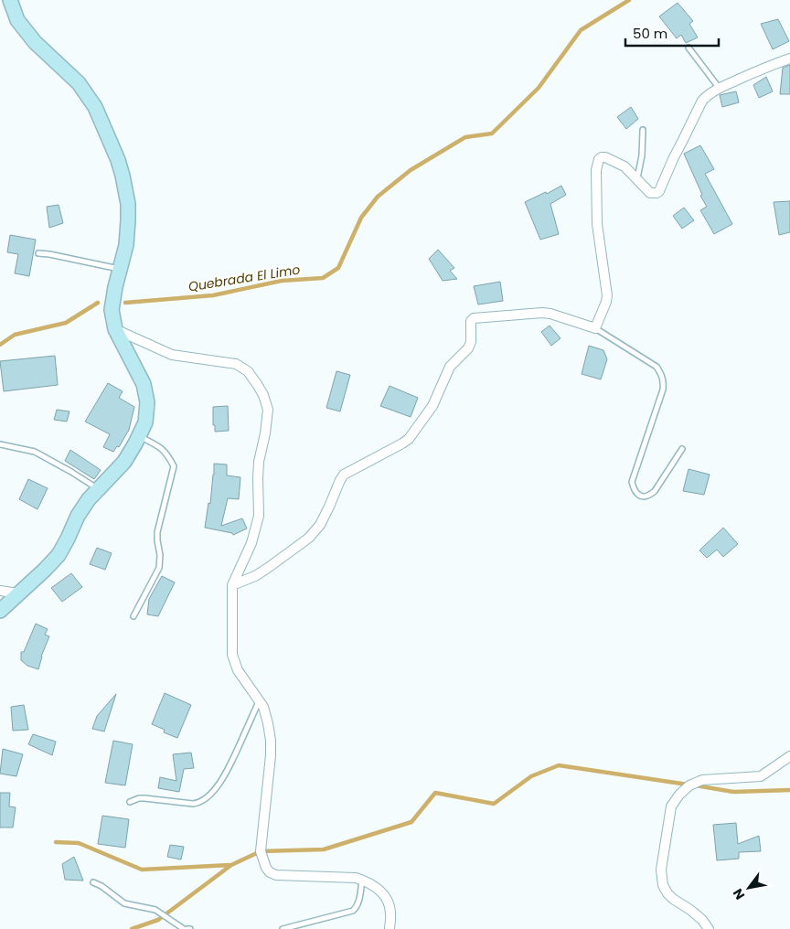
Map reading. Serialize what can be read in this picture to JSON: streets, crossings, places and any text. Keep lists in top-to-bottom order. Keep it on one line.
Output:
{"water":["Quebrada El Limo"],"scale_bar":"50 m","north":"bottom left"}
